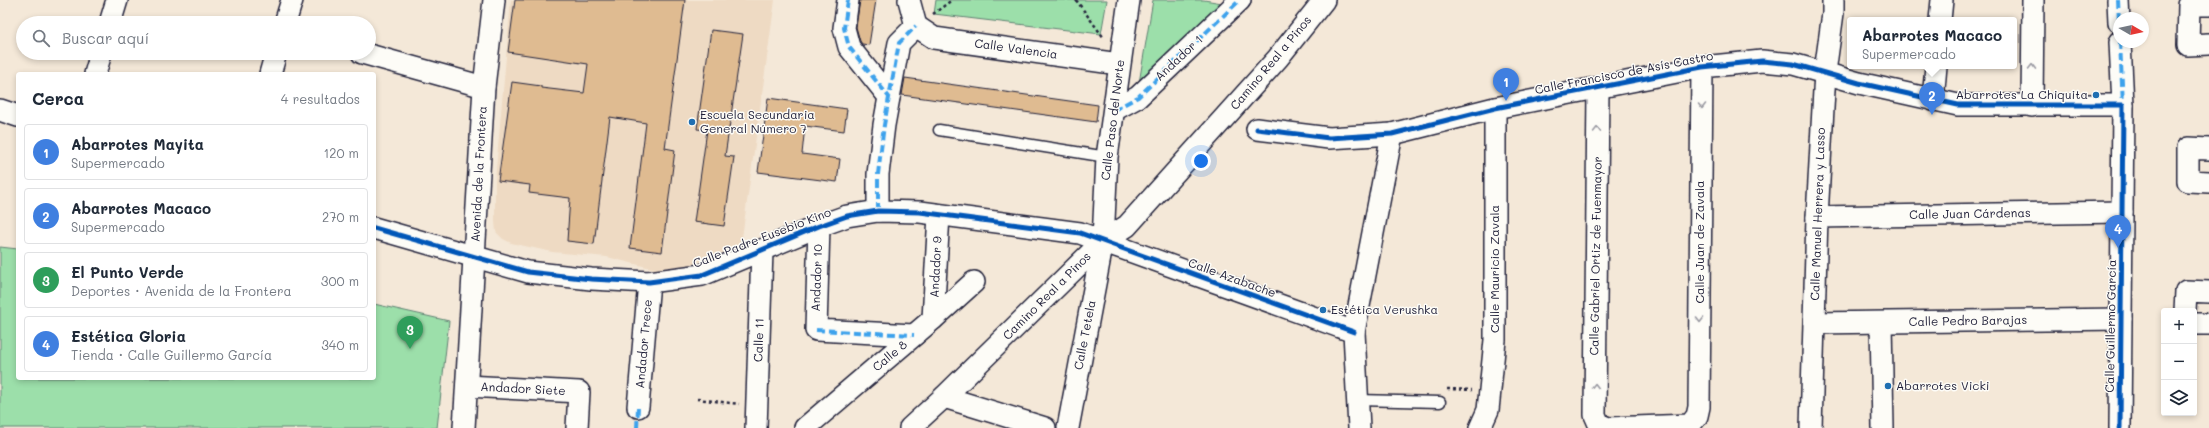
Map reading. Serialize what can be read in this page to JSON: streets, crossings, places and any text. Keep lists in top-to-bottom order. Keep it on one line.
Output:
{"streets":{"street":["Calle Valencia","Andador 1","Camino Real a Pinos","Calle Francisco de Asís Castro","Calle Paso del Norte","Avenida de la Frontera","Calle Manuel Herrera y Lasso","Calle Juan Cárdenas","Calle Padre Eusebio Kino","Calle Juan de Zavala","Calle Gabriel Ortiz de Fuenmayor","Andador 9","Calle Mauricio Zavala","Andador 10","Calle Azabache","Calle Pedro Barajas","Calle Guillermo García","Calle Tetela","Calle 11","Andador Trece","Calle 8","Andador Siete"]},"crossings":[["Calle Valencia","Calle Paso del Norte"],["Andador 1","Calle Paso del Norte"],["Camino Real a Pinos","Calle Paso del Norte"],["Camino Real a Pinos","Calle Padre Eusebio Kino"],["Camino Real a Pinos","Calle Azabache"],["Camino Real a Pinos","Calle Tetela"],["Calle Francisco de Asís Castro","Calle Manuel Herrera y Lasso"],["Calle Francisco de Asís Castro","Calle Juan de Zavala"],["Calle Francisco de Asís Castro","Calle Gabriel Ortiz de Fuenmayor"],["Calle Francisco de Asís Castro","Calle Mauricio Zavala"],["Calle Francisco de Asís Castro","Calle Guillermo García"],["Calle Paso del Norte","Calle Padre Eusebio Kino"],["Calle Paso del Norte","Calle Azabache"],["Calle Paso del Norte","Calle Tetela"],["Avenida de la Frontera","Calle Padre Eusebio Kino"],["Avenida de la Frontera","Andador Siete"],["Calle Manuel Herrera y Lasso","Calle Juan Cárdenas"],["Calle Manuel Herrera y Lasso","Calle Pedro Barajas"],["Calle Juan Cárdenas","Calle Guillermo García"],["Calle Padre Eusebio Kino","Andador 9"],["Calle Padre Eusebio Kino","Andador 10"],["Calle Padre Eusebio Kino","Calle Azabache"],["Calle Padre Eusebio Kino","Calle Tetela"],["Calle Padre Eusebio Kino","Calle 11"],["Calle Padre Eusebio Kino","Andador Trece"],["Calle Juan de Zavala","Calle Gabriel Ortiz de Fuenmayor"],["Andador 9","Calle 8"],["Andador 10","Calle 8"],["Calle Azabache","Calle Tetela"],["Calle Pedro Barajas","Calle Guillermo García"]],"one_way":["Calle Juan de Zavala","Calle Gabriel Ortiz de Fuenmayor"],"places":["Abarrotes La Chiquita","Escuela Secundaria General Número 7","Estética Verushka","Abarrotes Vicki"],"north":"right","page":{"search":"Buscar aquí","popup":["Abarrotes Macaco","Supermercado"],"pins":["1","2","4","3"],"heading":["Cerca","4 resultados"],"list":[{"mark":"1","name":"Abarrotes Mayita","note":"Supermercado","value":"120 m"},{"mark":"2","name":"Abarrotes Macaco","note":"Supermercado","value":"270 m"},{"mark":"3","name":"El Punto Verde","note":"Deportes · Avenida de la Frontera","value":"300 m"},{"mark":"4","name":"Estética Gloria","note":"Tienda · Calle Guillermo García","value":"340 m"}],"map_buttons":["+","−"]}}
